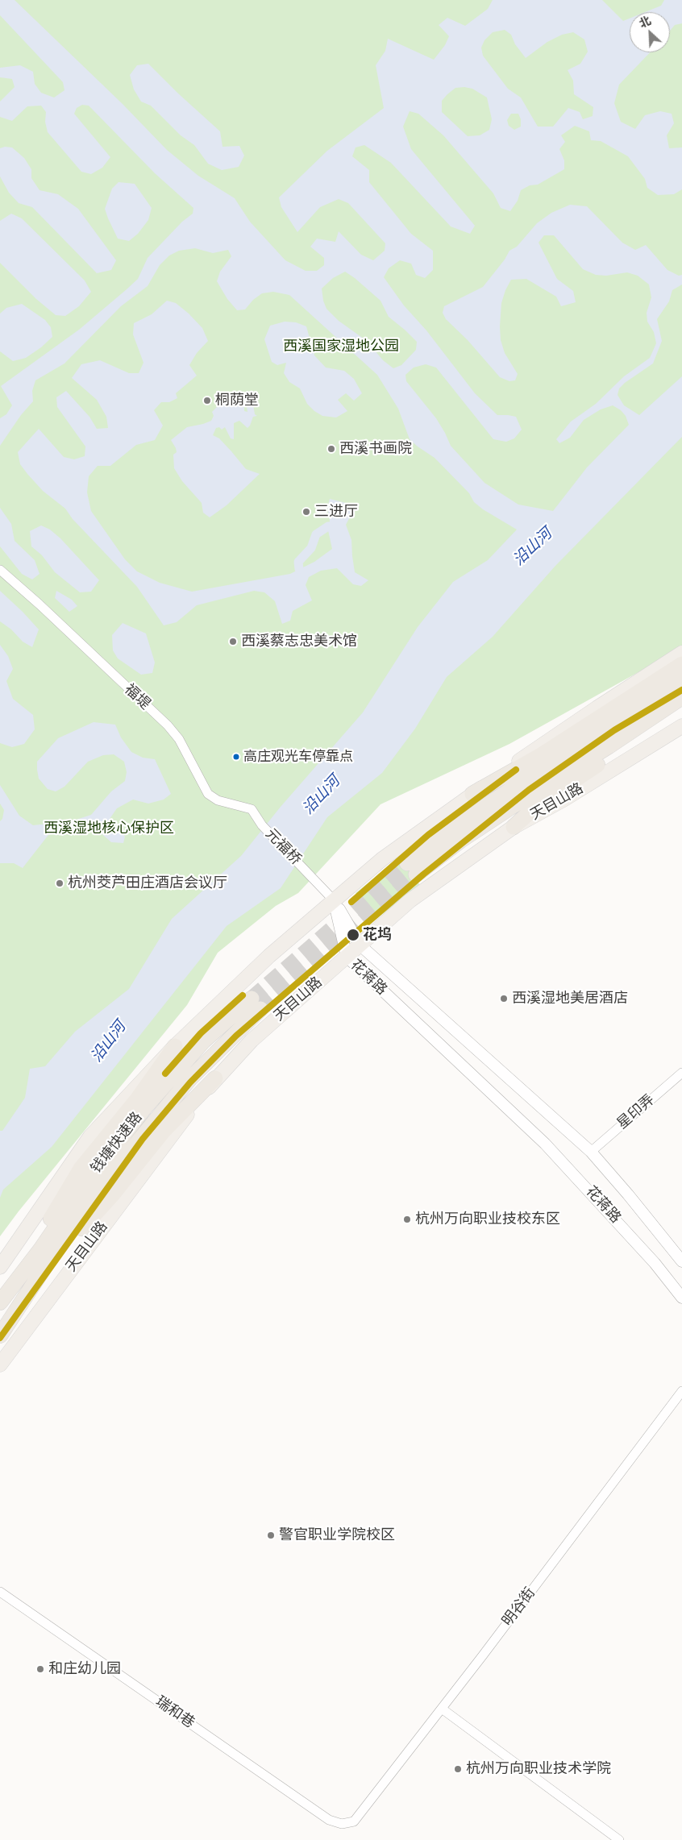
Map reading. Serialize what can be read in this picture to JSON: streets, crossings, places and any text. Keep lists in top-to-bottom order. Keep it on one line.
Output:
{"streets":{"highway":["钱塘快速路"],"main road":["天目山路"],"street":["福堤","元福桥","花蒋路","星印弄","明谷街","瑞和巷"]},"crossings":[["福堤","元福桥"],["天目山路","花蒋路"],["元福桥","花蒋路"],["花蒋路","星印弄"],["明谷街","瑞和巷"]],"water":["沿山河"],"parks":["西溪国家湿地公园","西溪湿地核心保护区"],"places":["桐荫堂","西溪书画院","三进厅","西溪蔡志忠美术馆","高庄观光车停靠点","杭州茭芦田庄酒店会议厅","花坞","西溪湿地美居酒店","杭州万向职业技校东区","警官职业学院校区","和庄幼儿园","杭州万向职业技术学院"],"north":"top left"}
